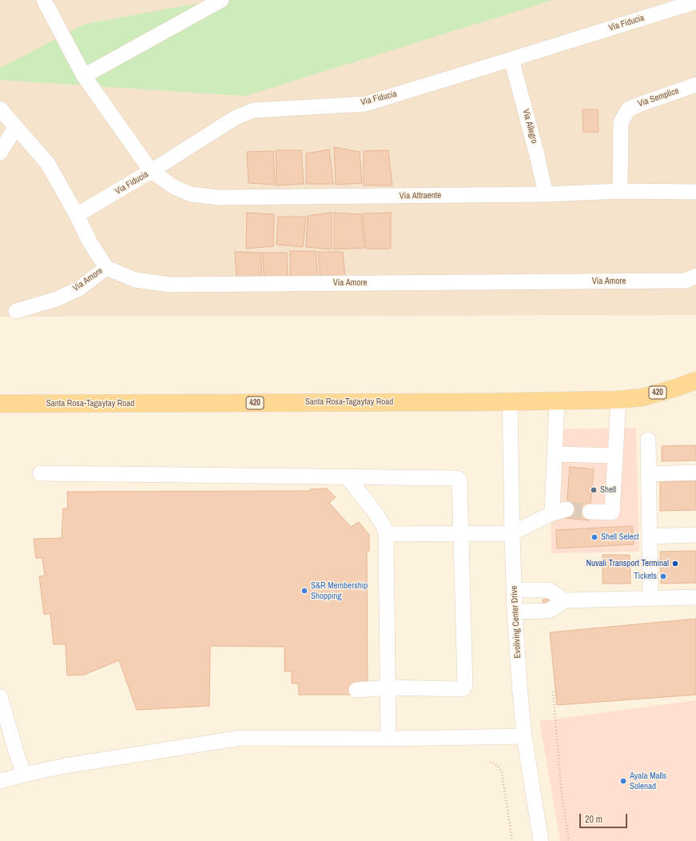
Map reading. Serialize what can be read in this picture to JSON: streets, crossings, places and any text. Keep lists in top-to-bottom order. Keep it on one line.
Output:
{"streets":{"main road":["420","Santa Rosa-Tagaytay Road"],"street":["Via Fiducia","Via Semplice","Via Allegro","Via Attraente","Via Amore","Evoliving Center Drive"]},"crossings":[["Via Fiducia","Via Allegro"],["Via Fiducia","Via Attraente"],["Via Semplice","Via Attraente"],["Via Allegro","Via Attraente"],["Santa Rosa-Tagaytay Road","Evoliving Center Drive"]],"places":["Shell","Shell Select","Nuvali Transport Terminal","Tickets","S&R Membership Shopping","Ayala Malls Solenad"],"scale_bar":"20 m"}
